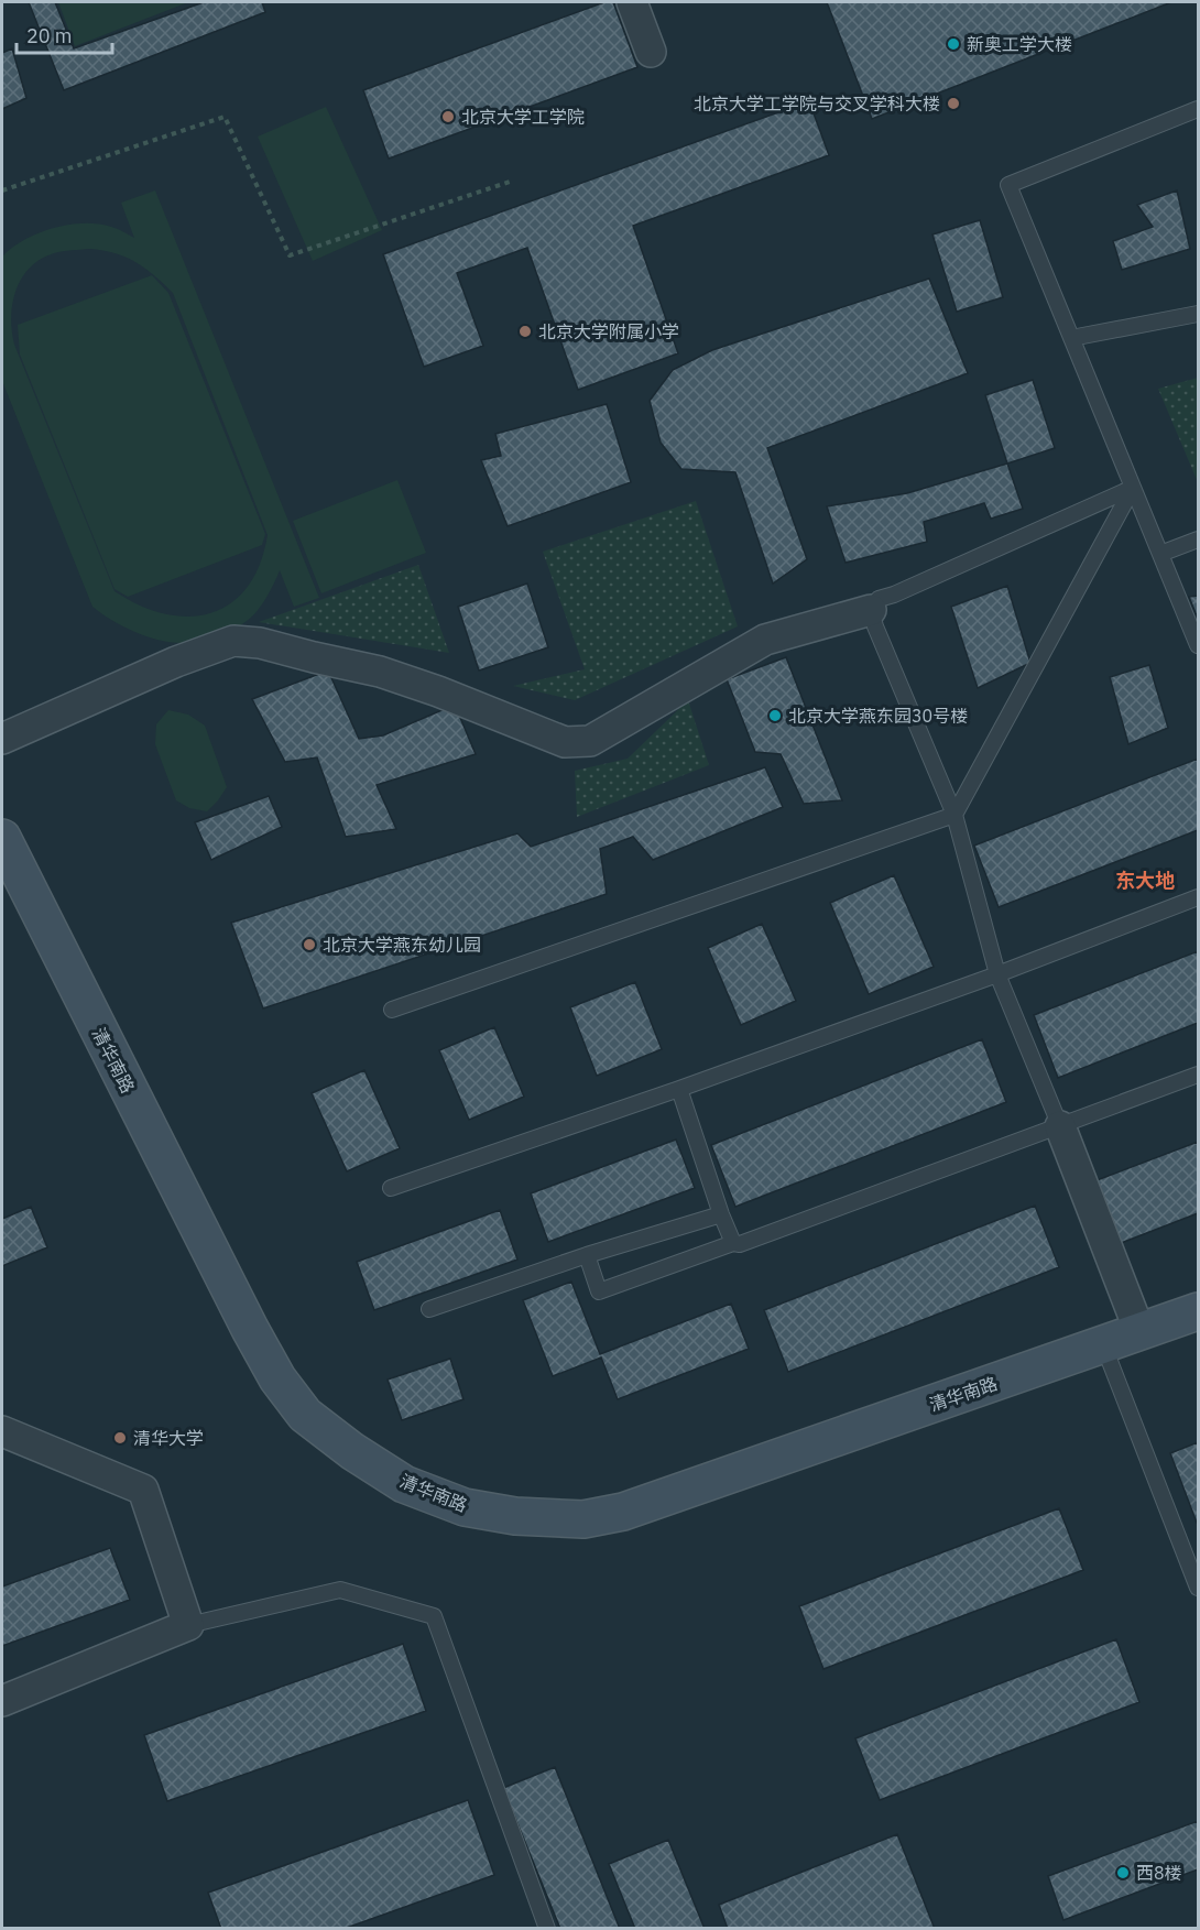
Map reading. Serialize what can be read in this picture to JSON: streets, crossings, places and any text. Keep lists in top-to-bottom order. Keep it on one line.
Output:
{"streets":{"street":["清华南路"]},"districts":["东大地"],"places":["新奥工学大楼","北京大学工学院与交叉学科大楼","北京大学工学院","北京大学附属小学","北京大学燕东园30号楼","北京大学燕东幼儿园","清华大学","西8楼"],"scale_bar":"20 m"}
